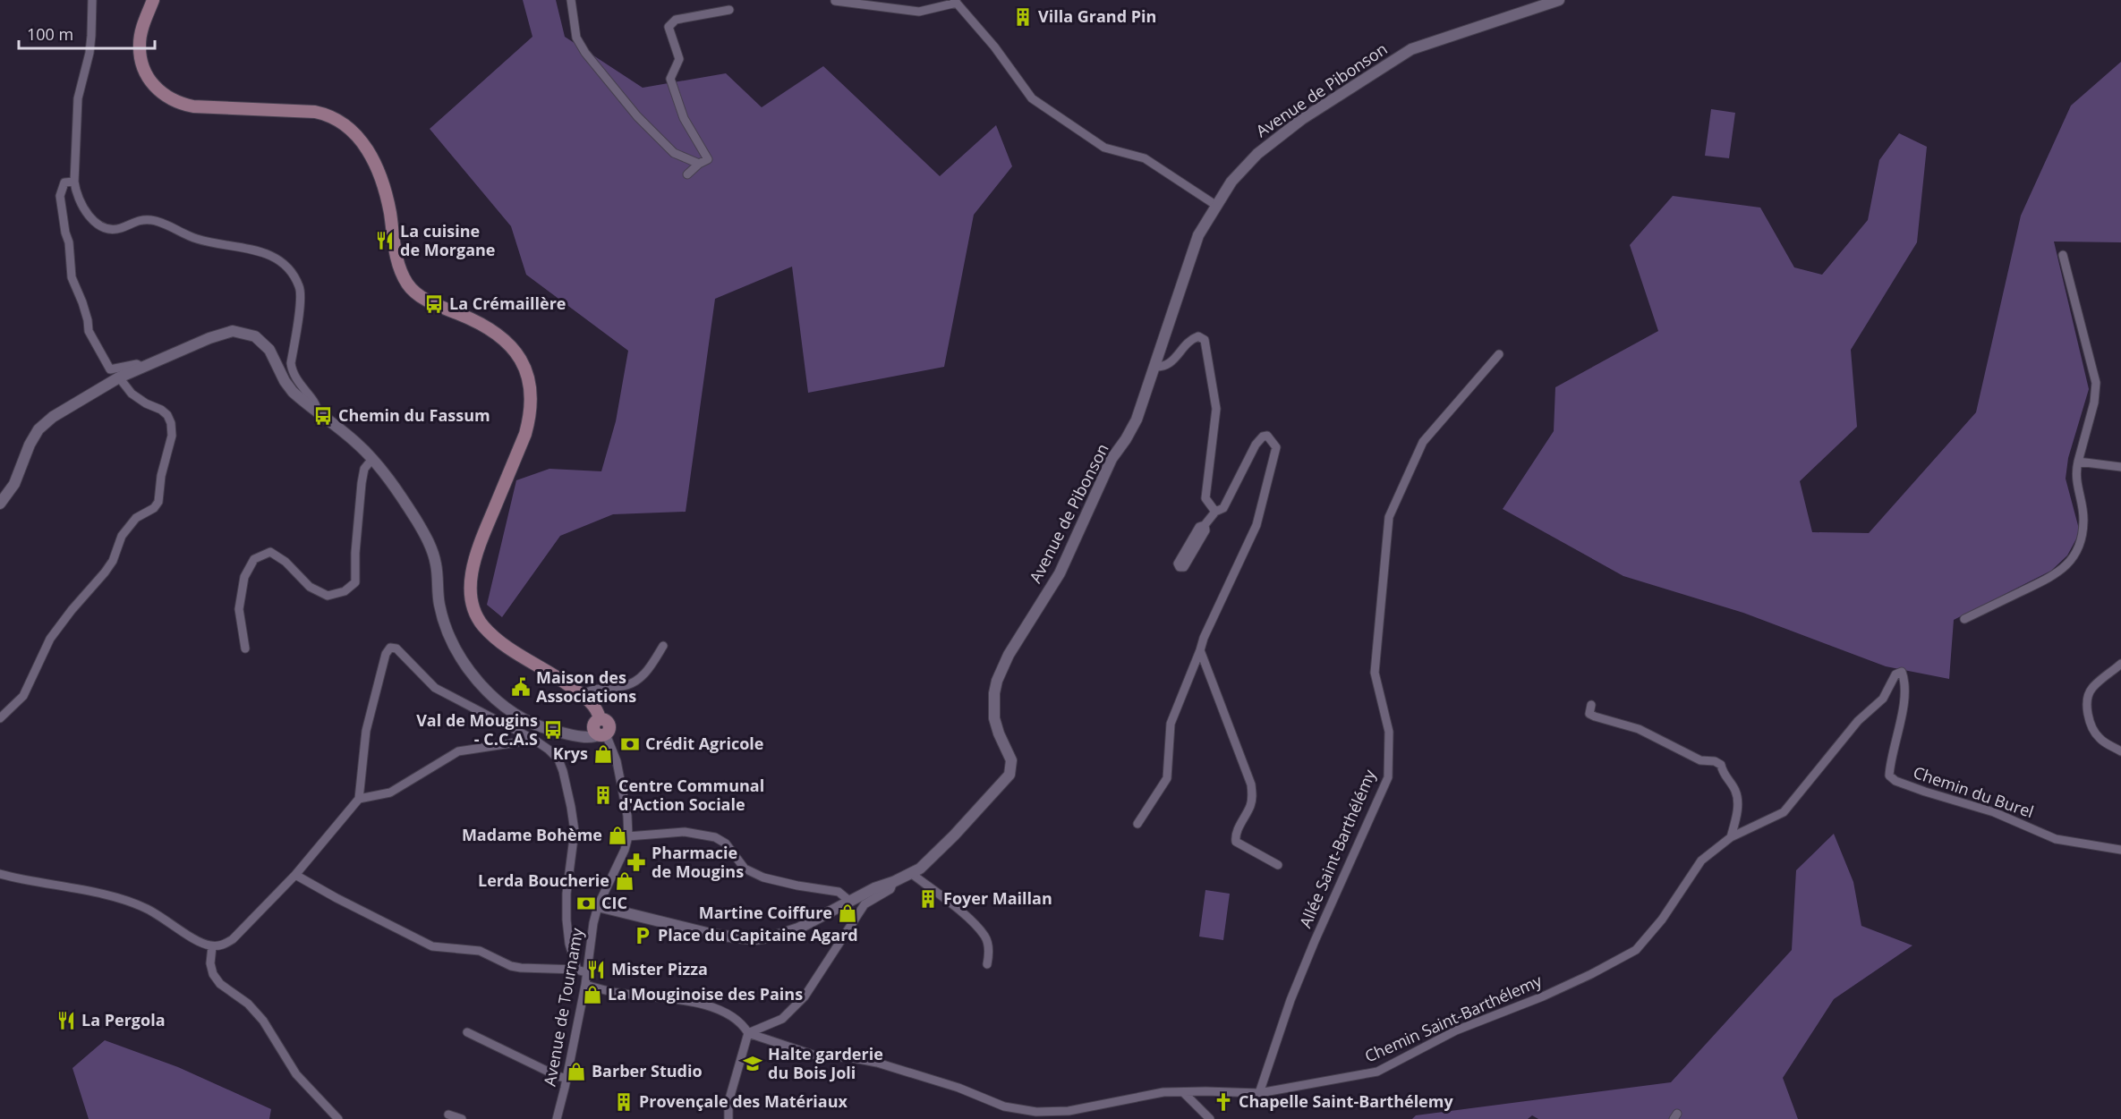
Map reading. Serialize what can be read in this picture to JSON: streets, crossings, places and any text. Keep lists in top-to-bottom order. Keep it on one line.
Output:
{"streets":{"street":["Avenue de Pibonson","Chemin du Burel","Allée Saint-Barthélémy","Avenue de Tournamy","Chemin Saint-Barthélemy"]},"crossings":[["Avenue de Pibonson","Avenue de Tournamy"],["Chemin du Burel","Chemin Saint-Barthélemy"],["Allée Saint-Barthélémy","Chemin Saint-Barthélemy"],["Avenue de Tournamy","Chemin Saint-Barthélemy"]],"places":{"building":["Villa Grand Pin","Centre Communal d'Action Sociale","Foyer Maillan","Provençale des Matériaux"],"restaurant":["La cuisine de Morgane","Mister Pizza","La Pergola"],"bus stop":["La Crémaillère","Chemin du Fassum","Val de Mougins - C.C.A.S"],"public building":["Maison des Associations"],"bank":["Crédit Agricole","CIC"],"shop":["Krys","Madame Bohème","Lerda Boucherie","Martine Coiffure","La Mouginoise des Pains","Barber Studio"],"pharmacy":["Pharmacie de Mougins"],"parking":["Place du Capitaine Agard"],"school or university":["Halte garderie du Bois Joli"],"church":["Chapelle Saint-Barthélemy"]},"scale_bar":"100 m"}
